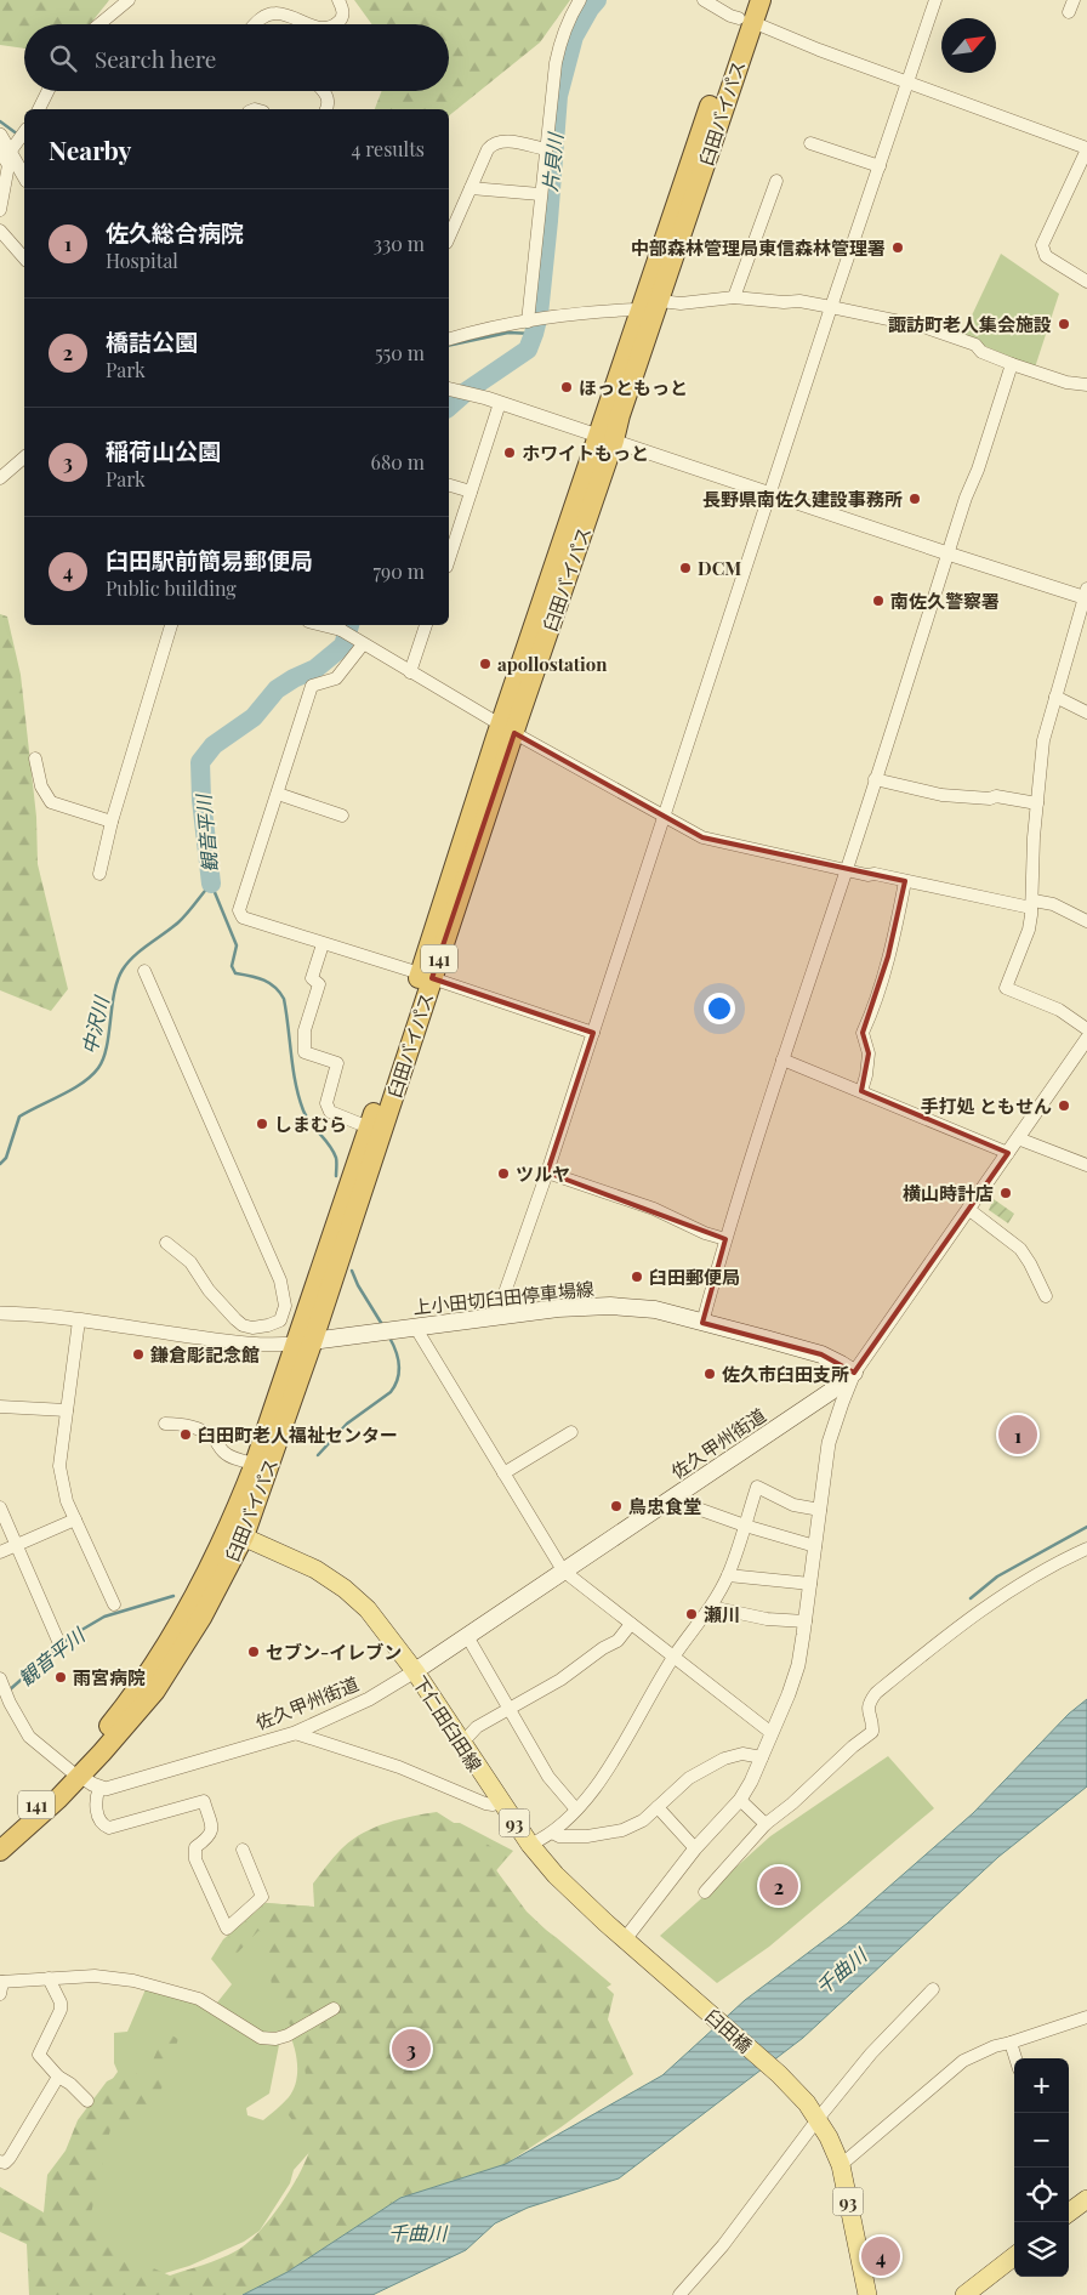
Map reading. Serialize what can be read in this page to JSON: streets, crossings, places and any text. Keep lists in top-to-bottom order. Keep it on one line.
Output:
{"streets":{"highway":["臼田バイパス","141"],"main road":["上小田切臼田停車場線","佐久甲州街道","下仁田臼田線","93","臼田橋"]},"crossings":[["臼田バイパス","上小田切臼田停車場線"],["臼田バイパス","下仁田臼田線"],["上小田切臼田停車場線","佐久甲州街道"],["佐久甲州街道","下仁田臼田線"],["下仁田臼田線","臼田橋"],["93","臼田橋"]],"water":["片貝川","観音平川","中沢川","千曲川"],"places":["中部森林管理局東信森林管理署","諏訪町老人集会施設","ほっともっと","ホワイトもっと","長野県南佐久建設事務所","DCM","南佐久警察署","apollostation","手打処 ともせん","しまむら","ツルヤ","横山時計店","臼田郵便局","鎌倉彫記念館","佐久市臼田支所","臼田町老人福祉センター","鳥忠食堂","瀬川","セブン-イレブン","雨宮病院"],"north":"top right","page":{"search":"Search here","heading":["Nearby","4 results"],"list":[{"mark":"1","name":"佐久総合病院","note":"Hospital","value":"330 m"},{"mark":"2","name":"橋詰公園","note":"Park","value":"550 m"},{"mark":"3","name":"稲荷山公園","note":"Park","value":"680 m"},{"mark":"4","name":"臼田駅前簡易郵便局","note":"Public building","value":"790 m"}],"pins":["1","2","3","4"],"map_buttons":["+","−"]}}
